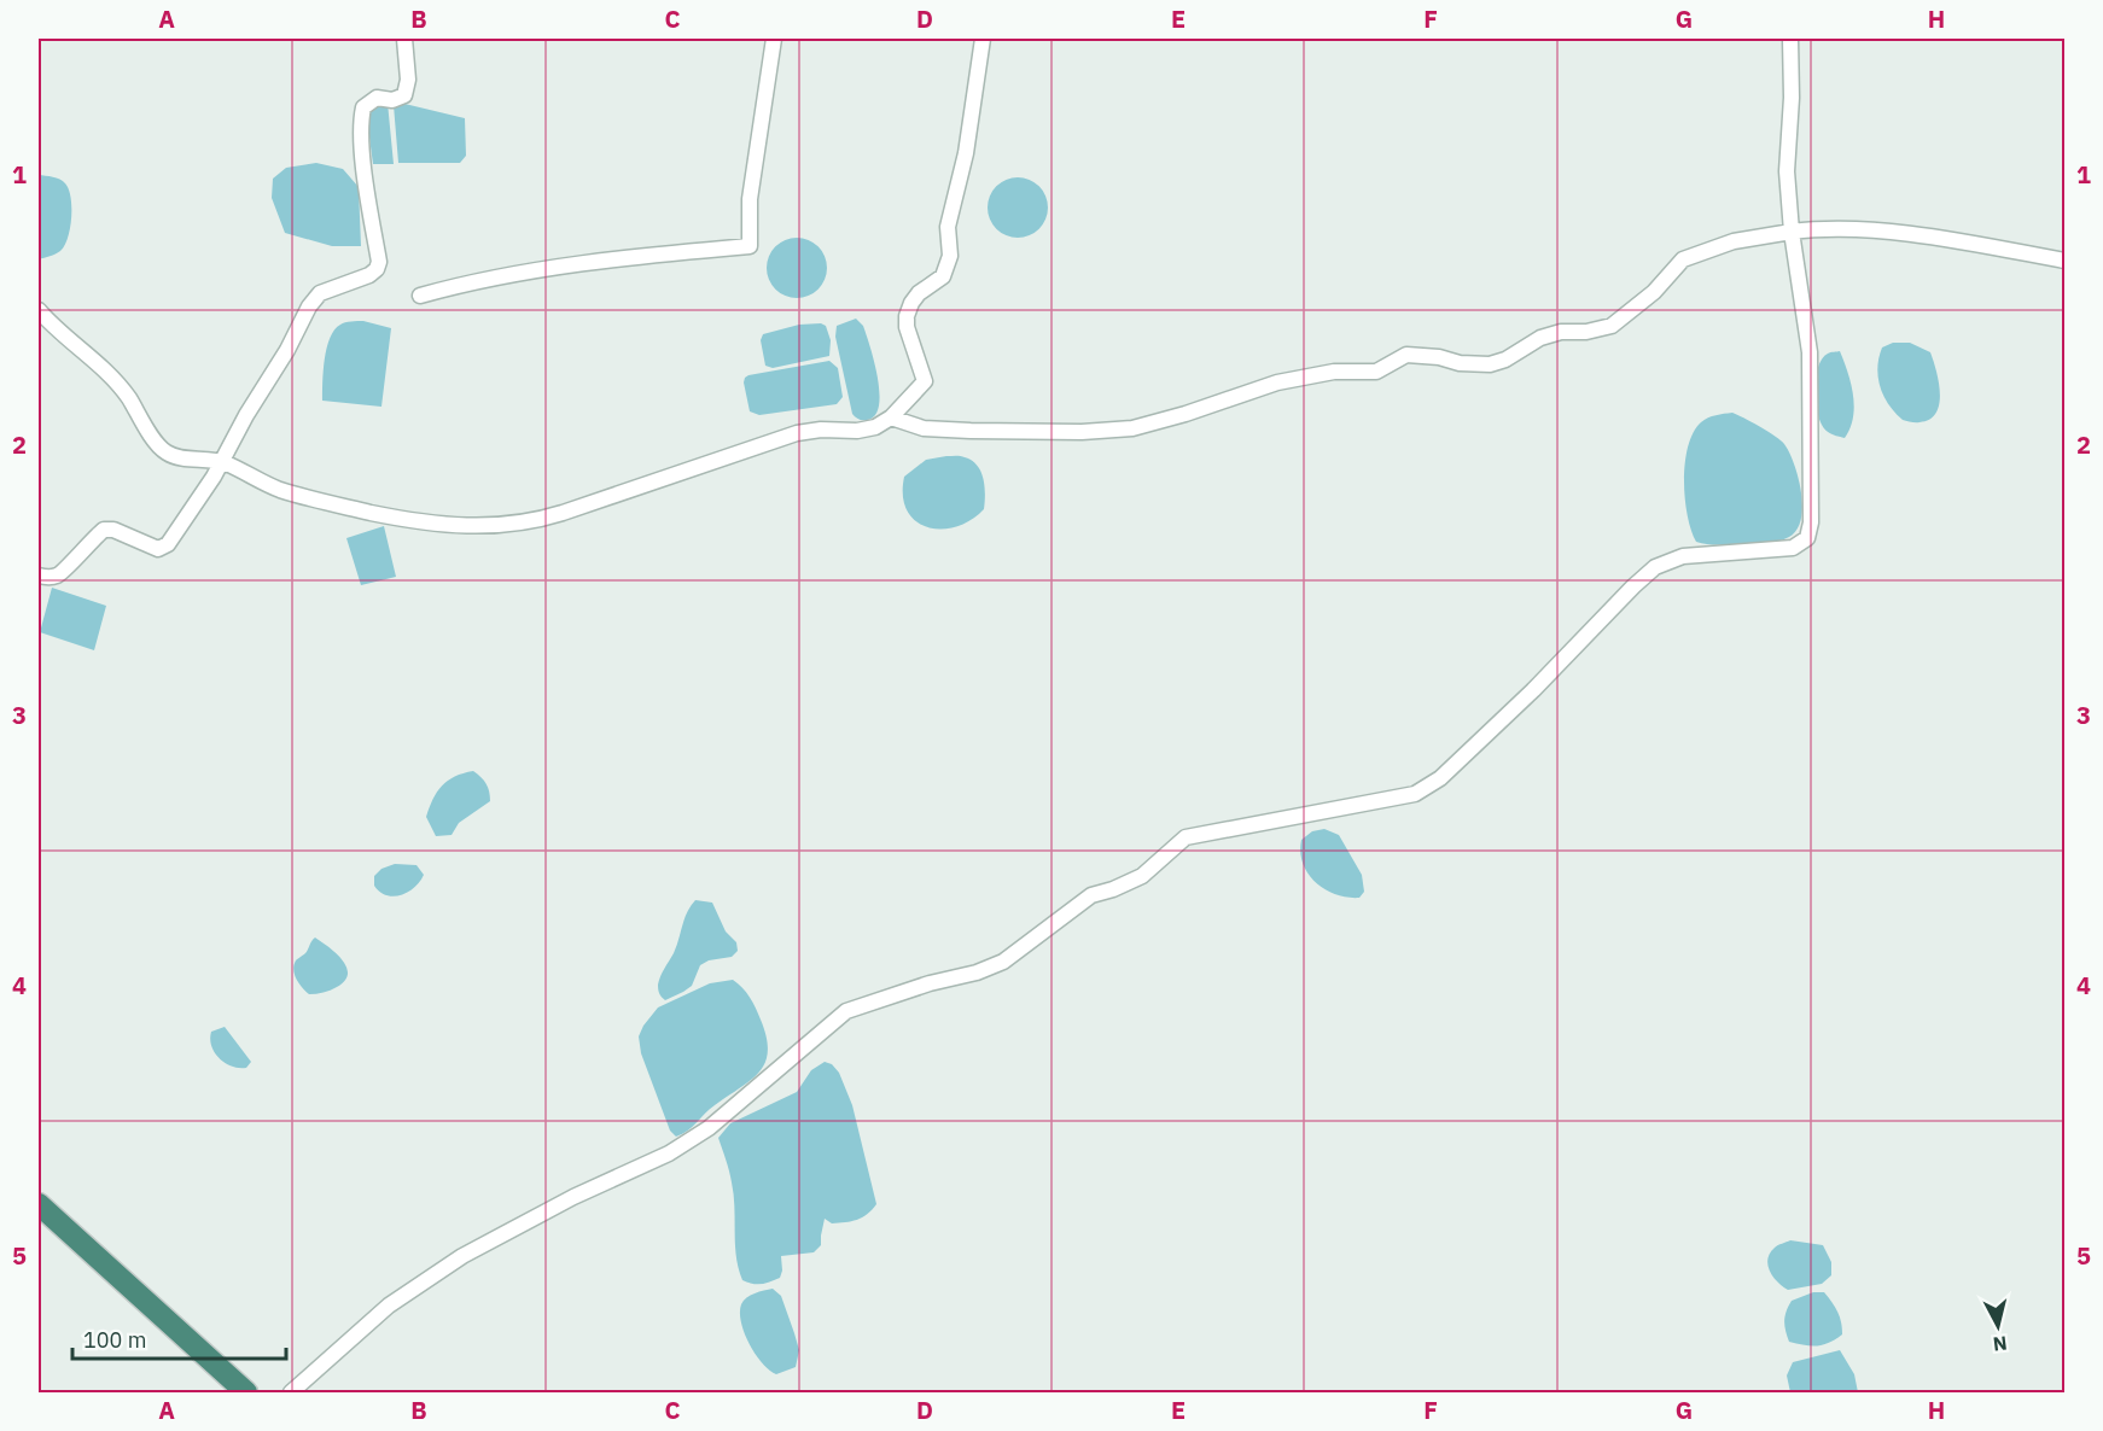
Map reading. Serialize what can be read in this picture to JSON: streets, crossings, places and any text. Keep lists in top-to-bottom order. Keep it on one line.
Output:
{"scale_bar":"100 m","north":"bottom","grid":{"columns":["A","B","C","D","E","F","G","H"],"rows":["1","2","3","4","5"]}}
